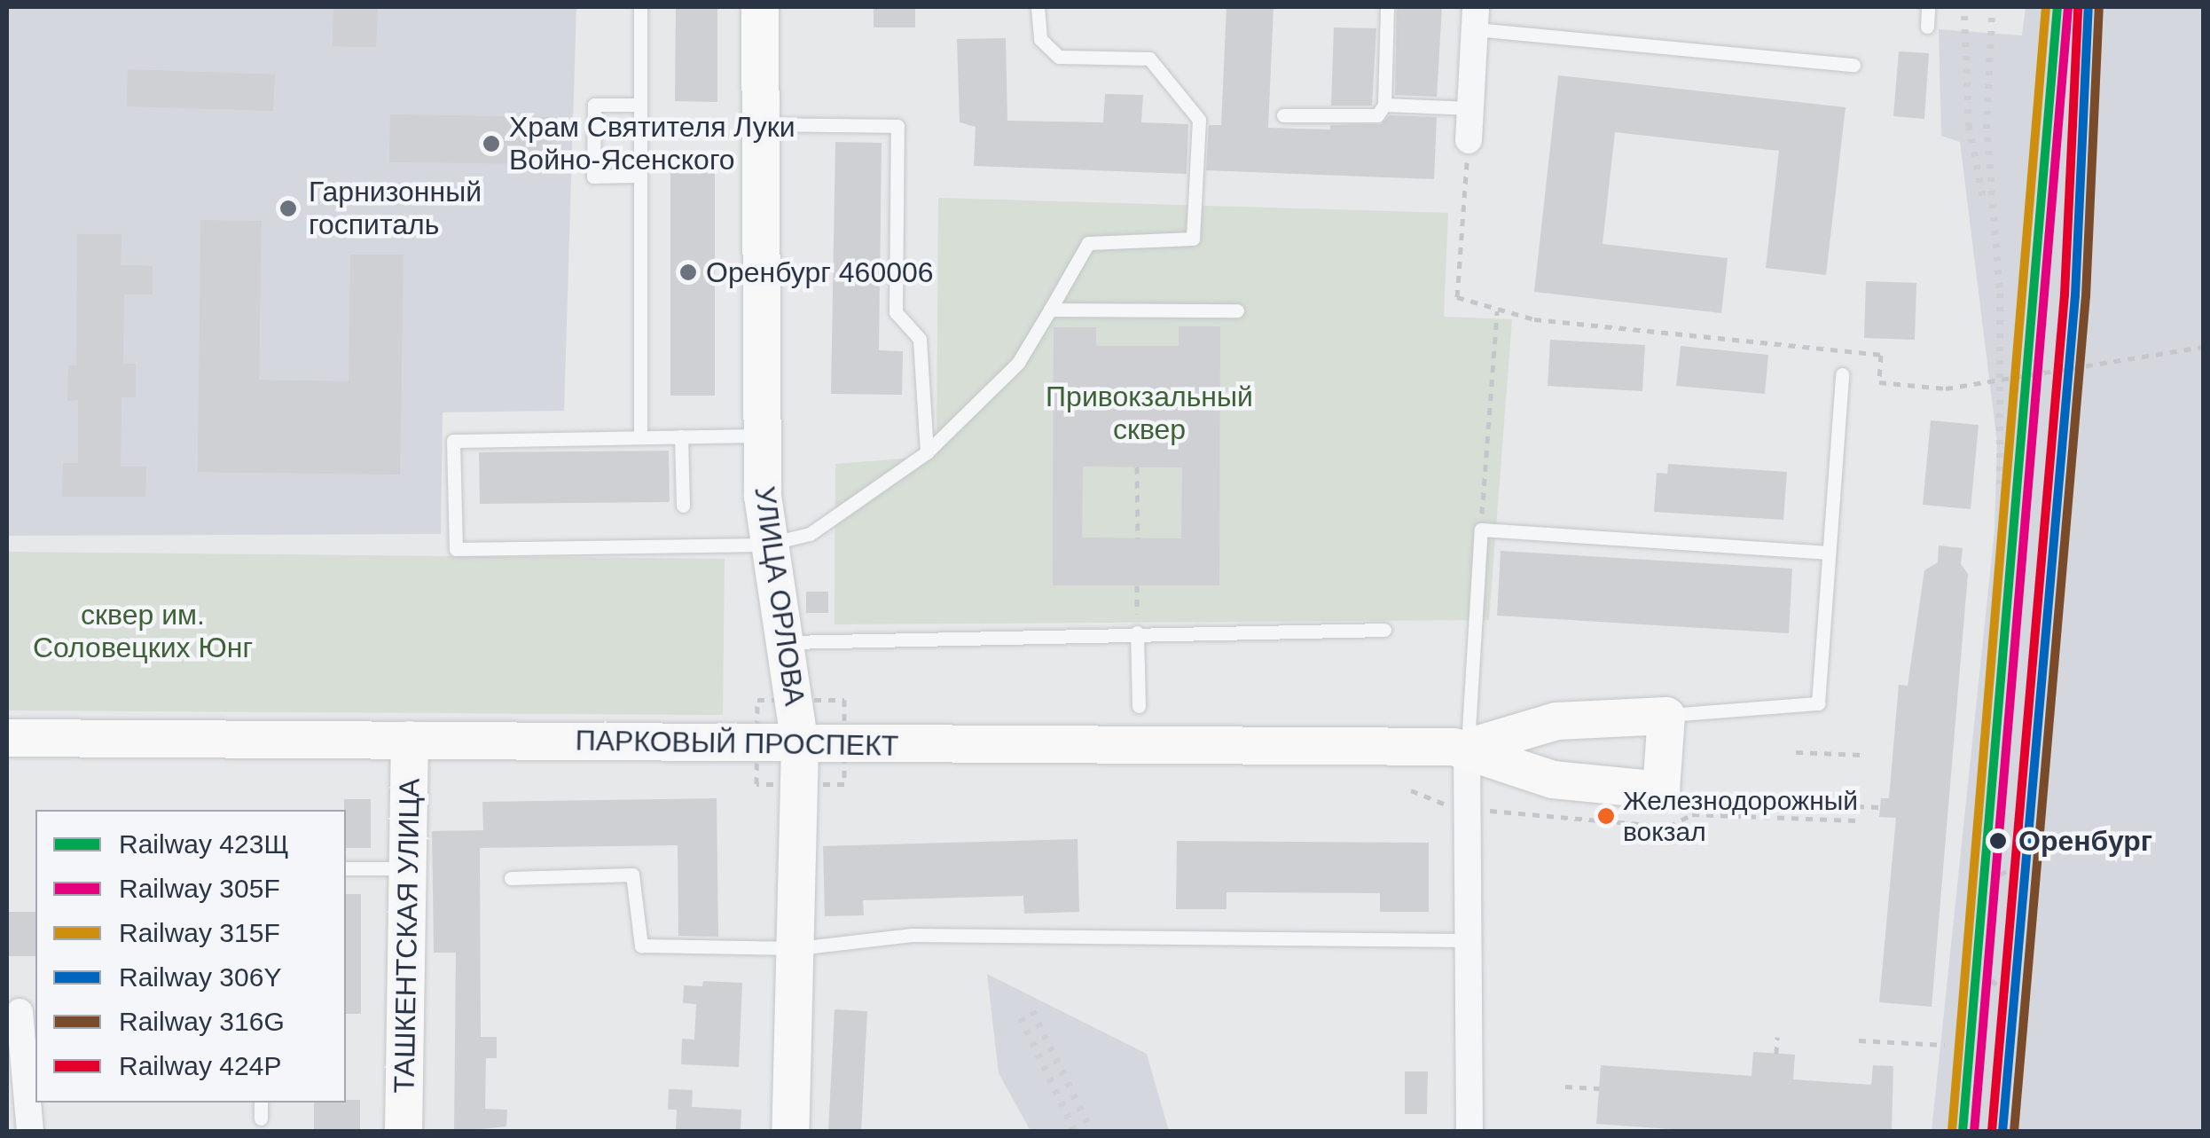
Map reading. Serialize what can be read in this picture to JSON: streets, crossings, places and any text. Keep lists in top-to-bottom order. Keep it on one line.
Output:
{"streets":{"main road":["УЛИЦА ОРЛОВА","ПАРКОВЫЙ ПРОСПЕКТ","ТАШКЕНТСКАЯ УЛИЦА"]},"crossings":[["УЛИЦА ОРЛОВА","ПАРКОВЫЙ ПРОСПЕКТ"],["ПАРКОВЫЙ ПРОСПЕКТ","ТАШКЕНТСКАЯ УЛИЦА"]],"parks":["Привокзальный сквер","сквер им. Соловецких Юнг"],"places":["Храм Святителя Луки Войно-Ясенского","Гарнизонный госпиталь","Оренбург 460006","Железнодорожный вокзал","Оренбург"],"lines":["rail line 423Щ","rail line 315F","rail line 306Y","rail line 424Р","rail line 305F","rail line 316G"],"legend":["Railway 423Щ","Railway 305F","Railway 315F","Railway 306Y","Railway 316G","Railway 424Р"]}
